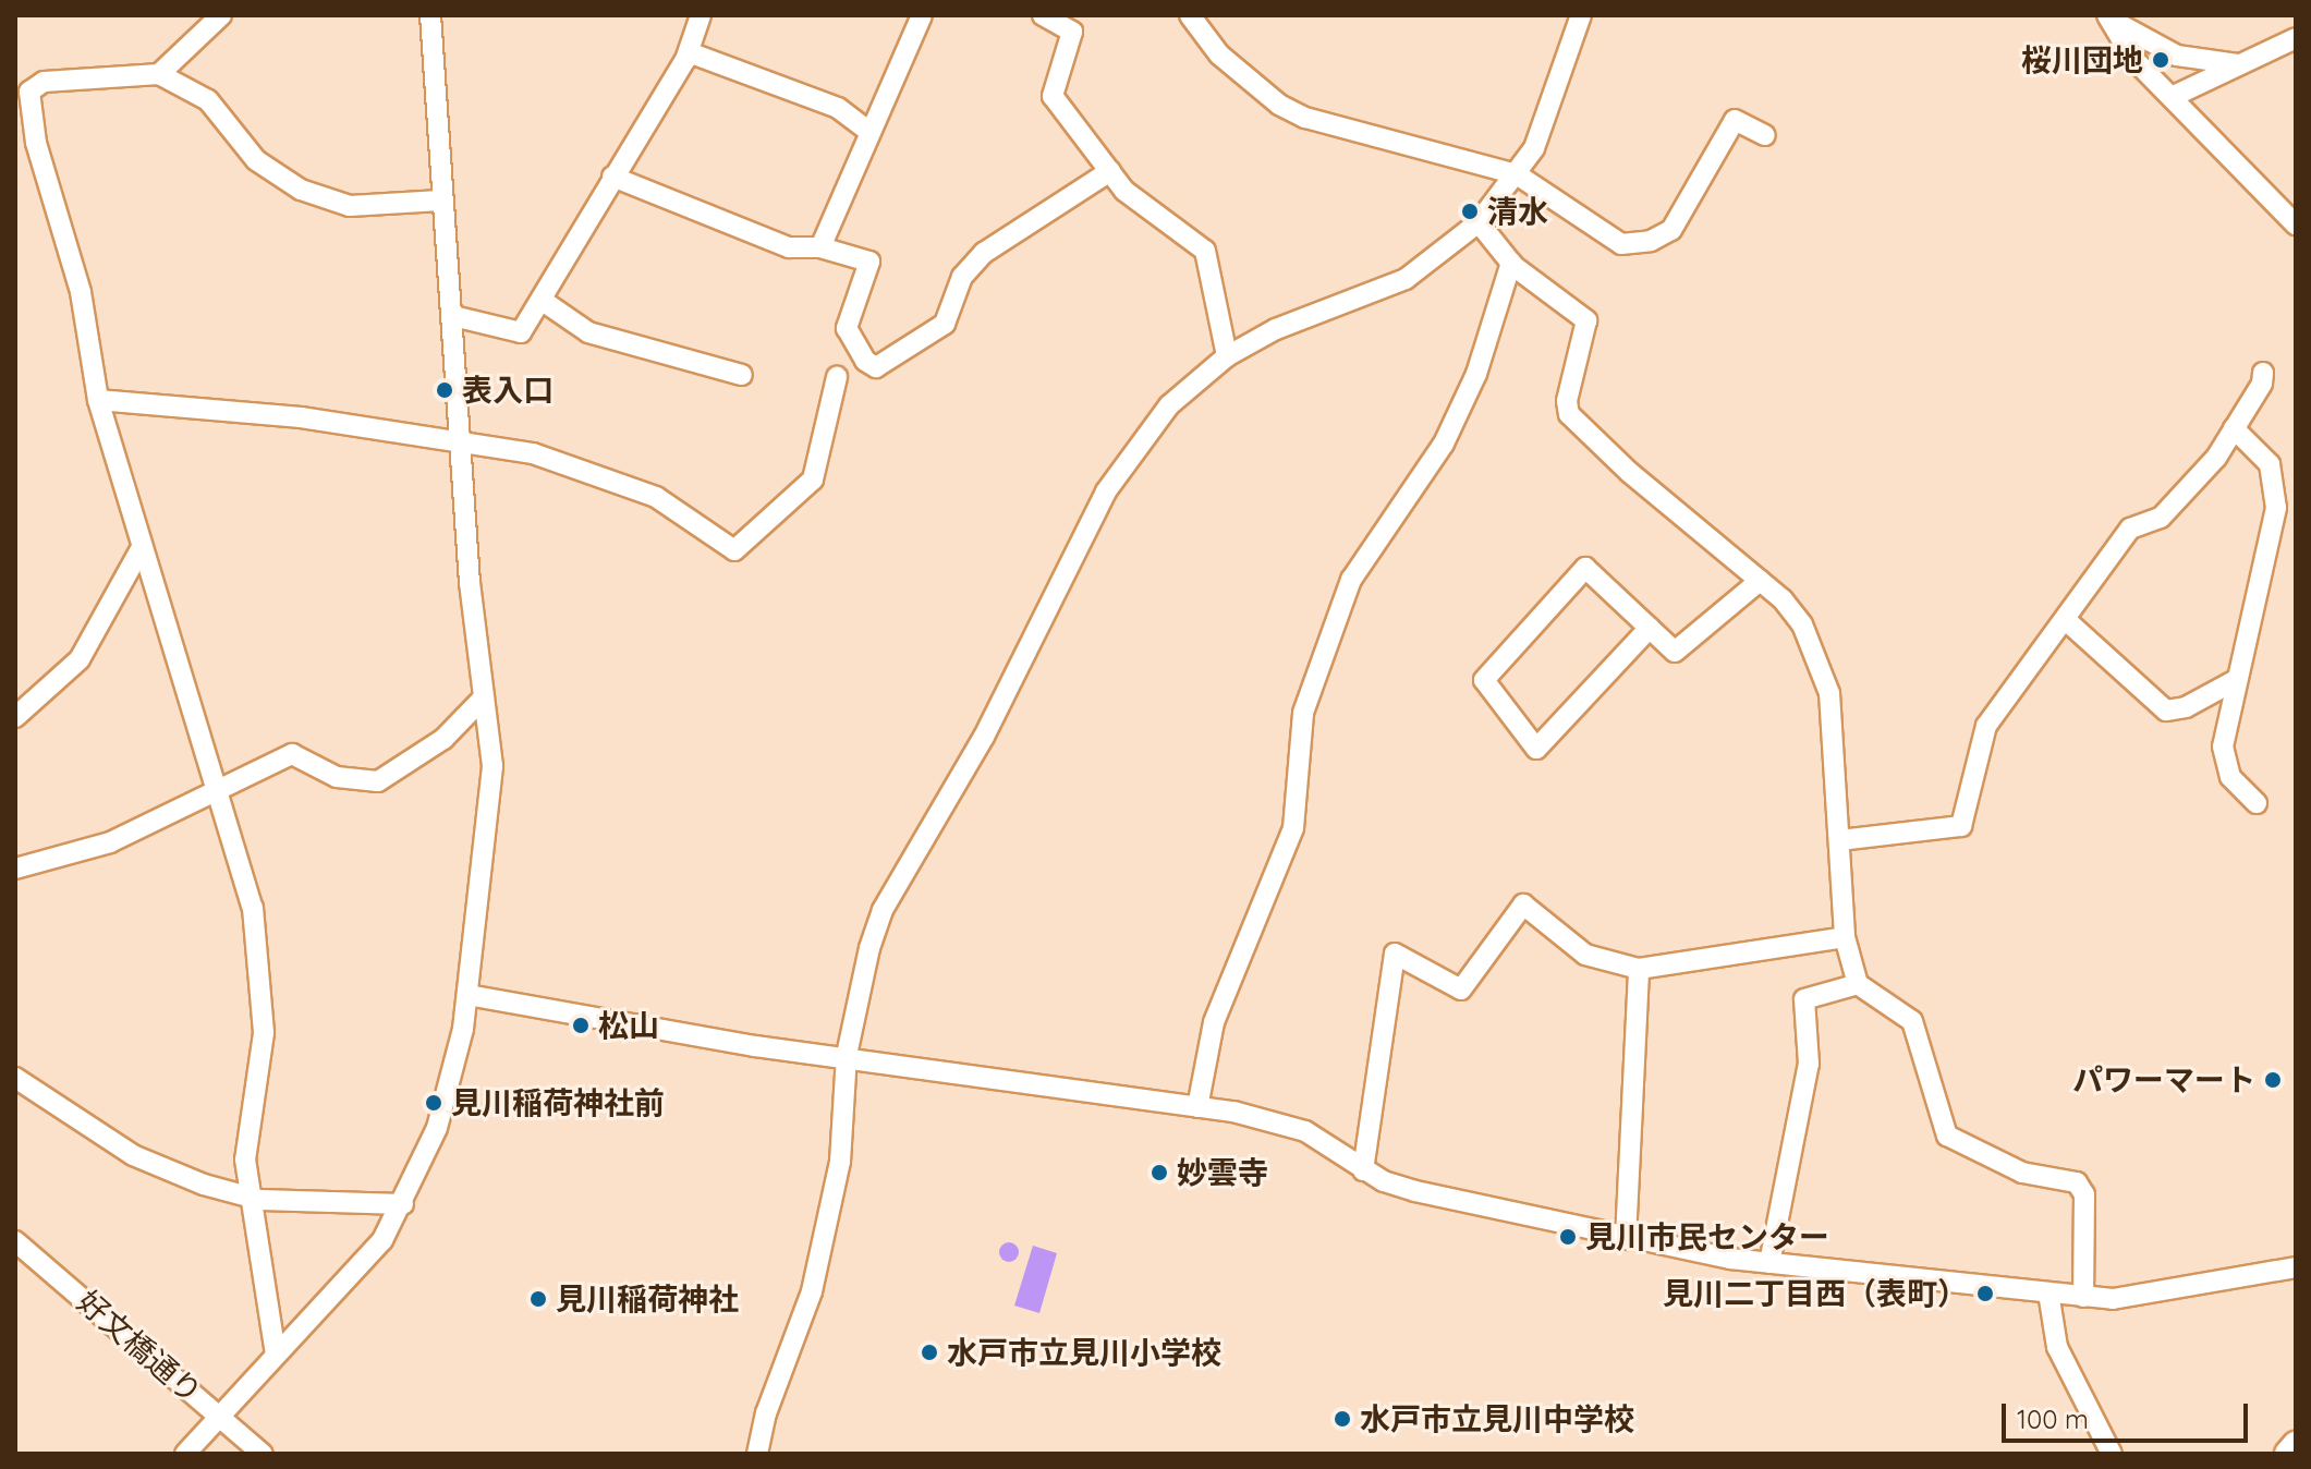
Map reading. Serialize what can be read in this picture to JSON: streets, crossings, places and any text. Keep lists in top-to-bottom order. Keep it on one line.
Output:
{"streets":{"street":["好文橋通り"]},"places":["桜川団地","清水","表入口","松山","パワーマート","見川稲荷神社前","妙雲寺","見川市民センター","見川二丁目西（表町）","見川稲荷神社","水戸市立見川小学校","水戸市立見川中学校"],"scale_bar":"100 m"}
